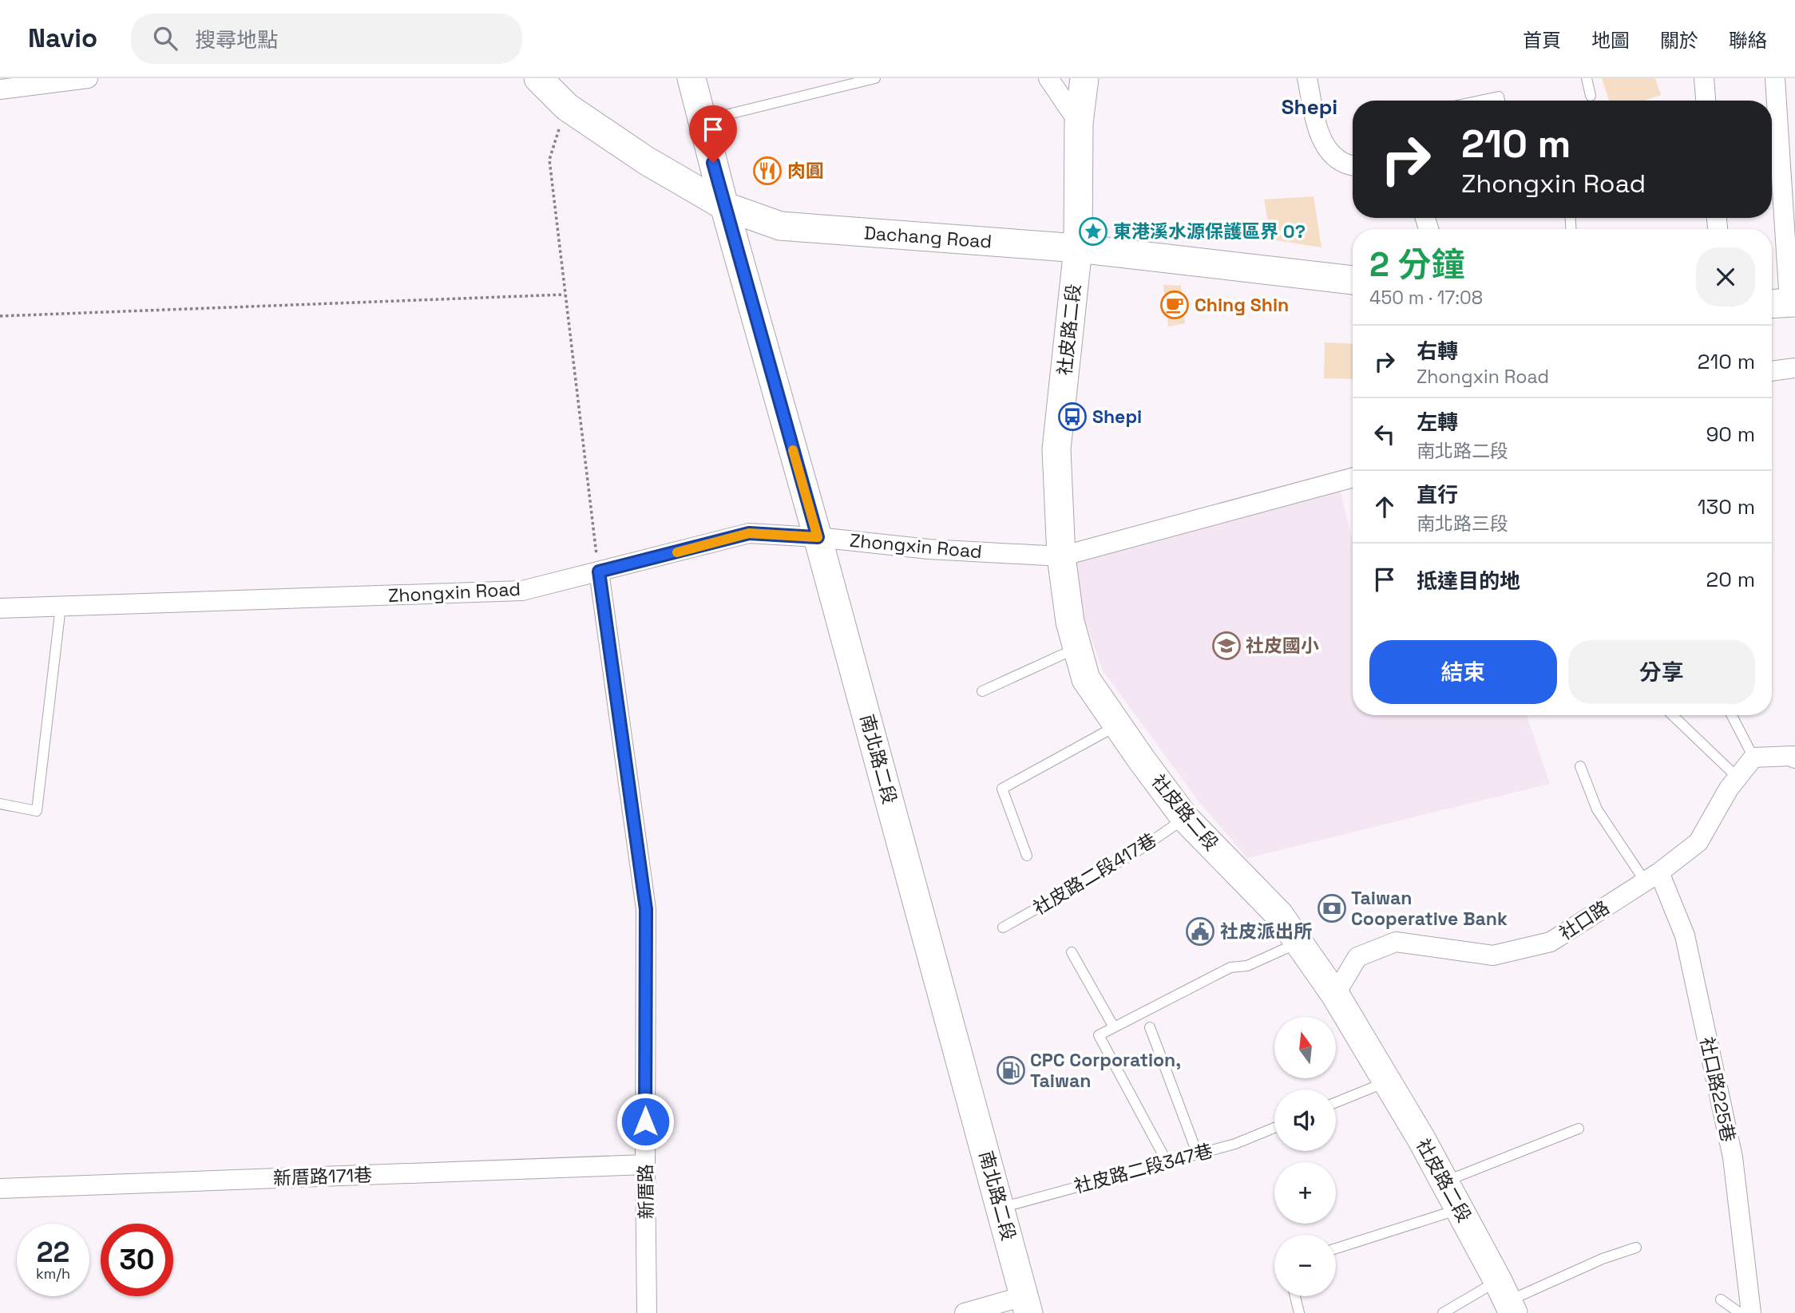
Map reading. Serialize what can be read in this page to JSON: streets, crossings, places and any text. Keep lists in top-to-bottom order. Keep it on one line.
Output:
{"streets":{"street":["Dachang Road","社皮路二段","Zhongxin Road","南北路二段","社口路","社口路225巷","新厝路171巷","新厝路"],"lane":["社皮路二段417巷","社皮路二段347巷"]},"crossings":[["Dachang Road","社皮路二段"],["Dachang Road","南北路二段"],["社皮路二段","Zhongxin Road"],["社皮路二段","社皮路二段417巷"],["社皮路二段","社口路"],["Zhongxin Road","南北路二段"],["Zhongxin Road","新厝路"],["南北路二段","社皮路二段347巷"],["社口路","社口路225巷"],["新厝路171巷","新厝路"]],"districts":["Shepi"],"places":{"restaurant":["肉圓"],"place":["東港溪水源保護區界 0?"],"cafe":["Ching Shin"],"bus stop":["Shepi"],"school or university":["社皮國小"],"bank":["Taiwan Cooperative Bank"],"public building":["社皮派出所"],"fuel station":["CPC Corporation, Taiwan"]},"north":"top","page":{"header":"Navio","search":"搜尋地點","nav":["首頁","地圖","關於","聯絡"],"turn":["210 m","Zhongxin Road"],"heading":["2 分鐘","450 m · 17:08"],"list":[{"name":"右轉","note":"Zhongxin Road","value":"210 m"},{"name":"左轉","note":"南北路二段","value":"90 m"},{"name":"直行","note":"南北路三段","value":"130 m"},{"name":"抵達目的地","value":"20 m"}],"buttons":["結束","分享"],"map_buttons":["+","−"],"speed":"22 km/h","limit":"30"}}
